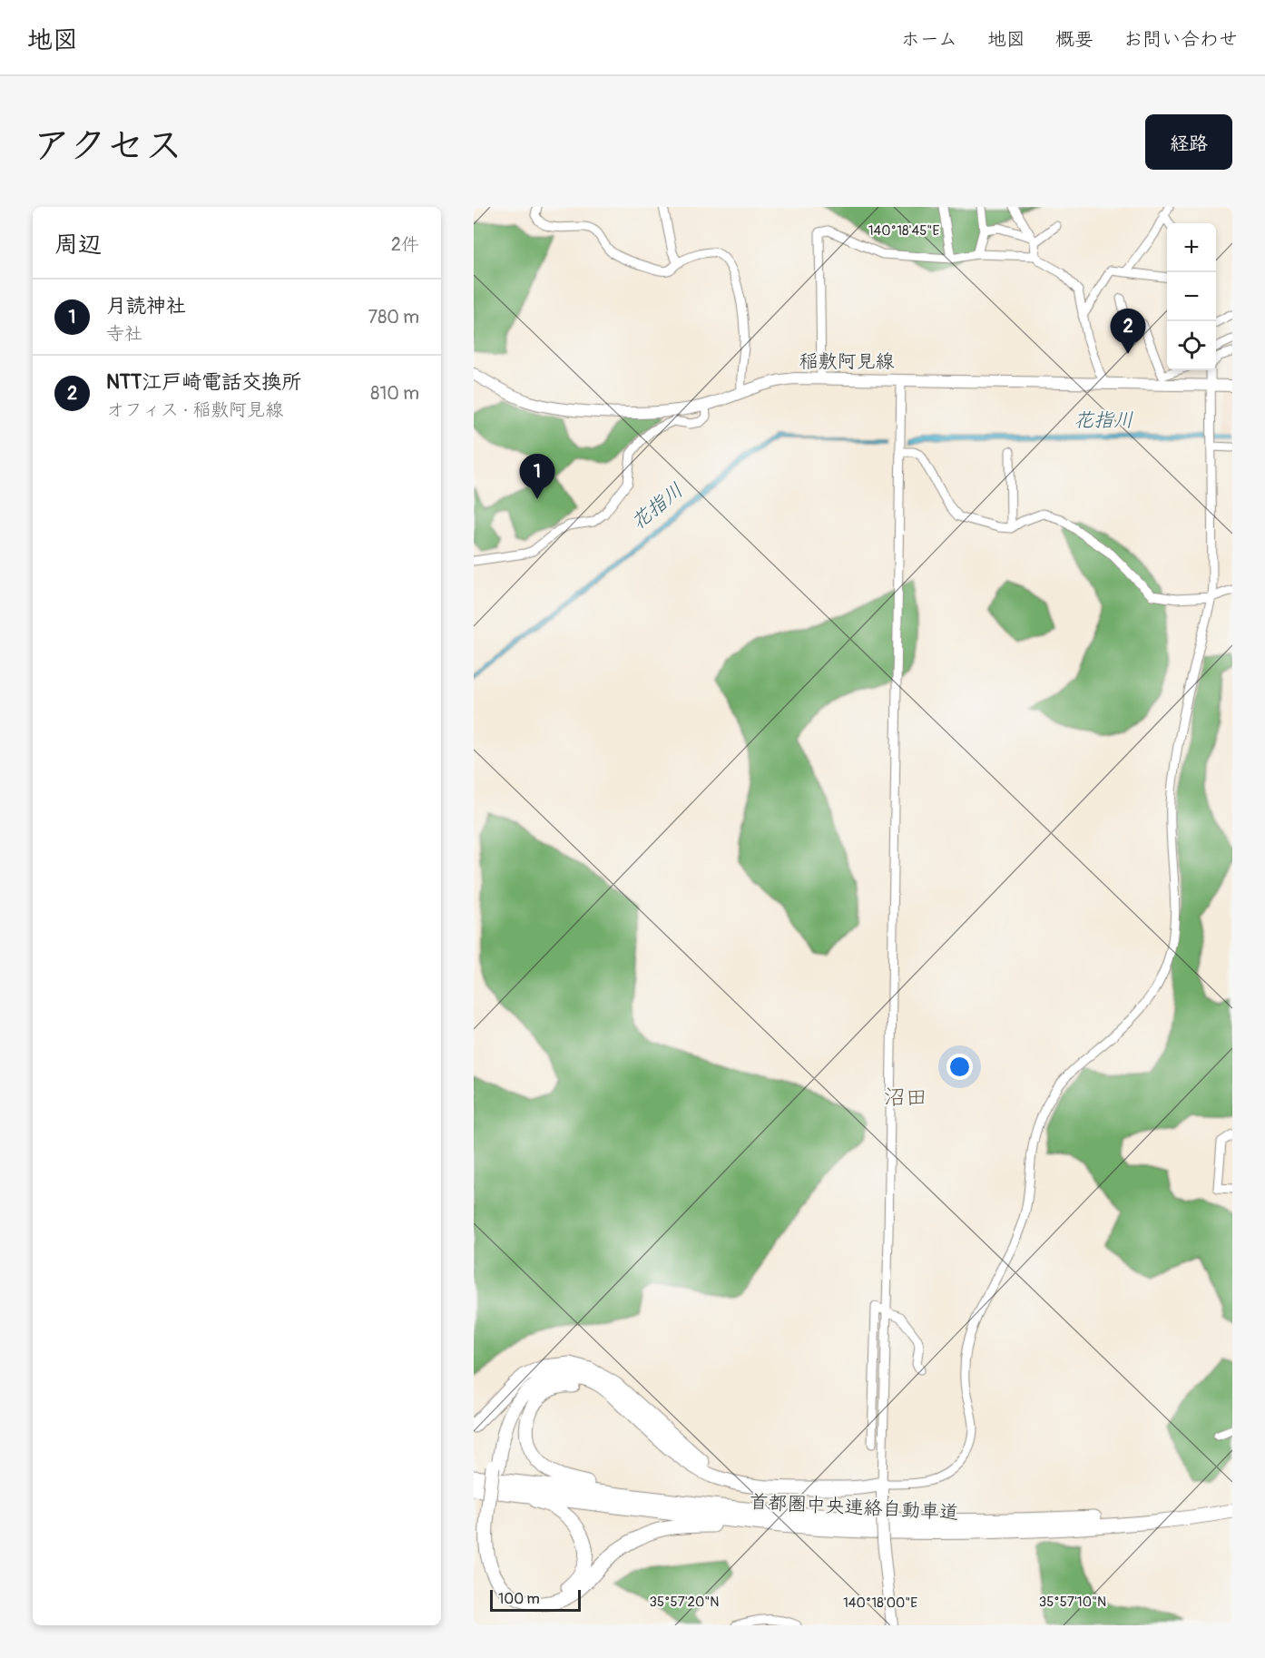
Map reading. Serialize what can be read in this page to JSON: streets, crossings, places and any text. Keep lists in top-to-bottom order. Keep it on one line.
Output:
{"streets":{"highway":["首都圏中央連絡自動車道"],"main road":["稲敷阿見線"]},"districts":["沼田"],"water":["花指川"],"scale_bar":"100 m","page":{"header":"地図","nav":["ホーム","地図","概要","お問い合わせ"],"title":"アクセス","buttons":"経路","heading":["周辺","2件"],"map_buttons":["+","−"],"list":[{"mark":"1","name":"月読神社","note":"寺社","value":"780 m"},{"mark":"2","name":"NTT江戸崎電話交換所","note":"オフィス · 稲敷阿見線","value":"810 m"}],"pins":["2","1"],"scale":"100 m"},"coordinates":["140°18'45\"E","35°57'20\"N","35°57'10\"N","140°18'00\"E"]}
